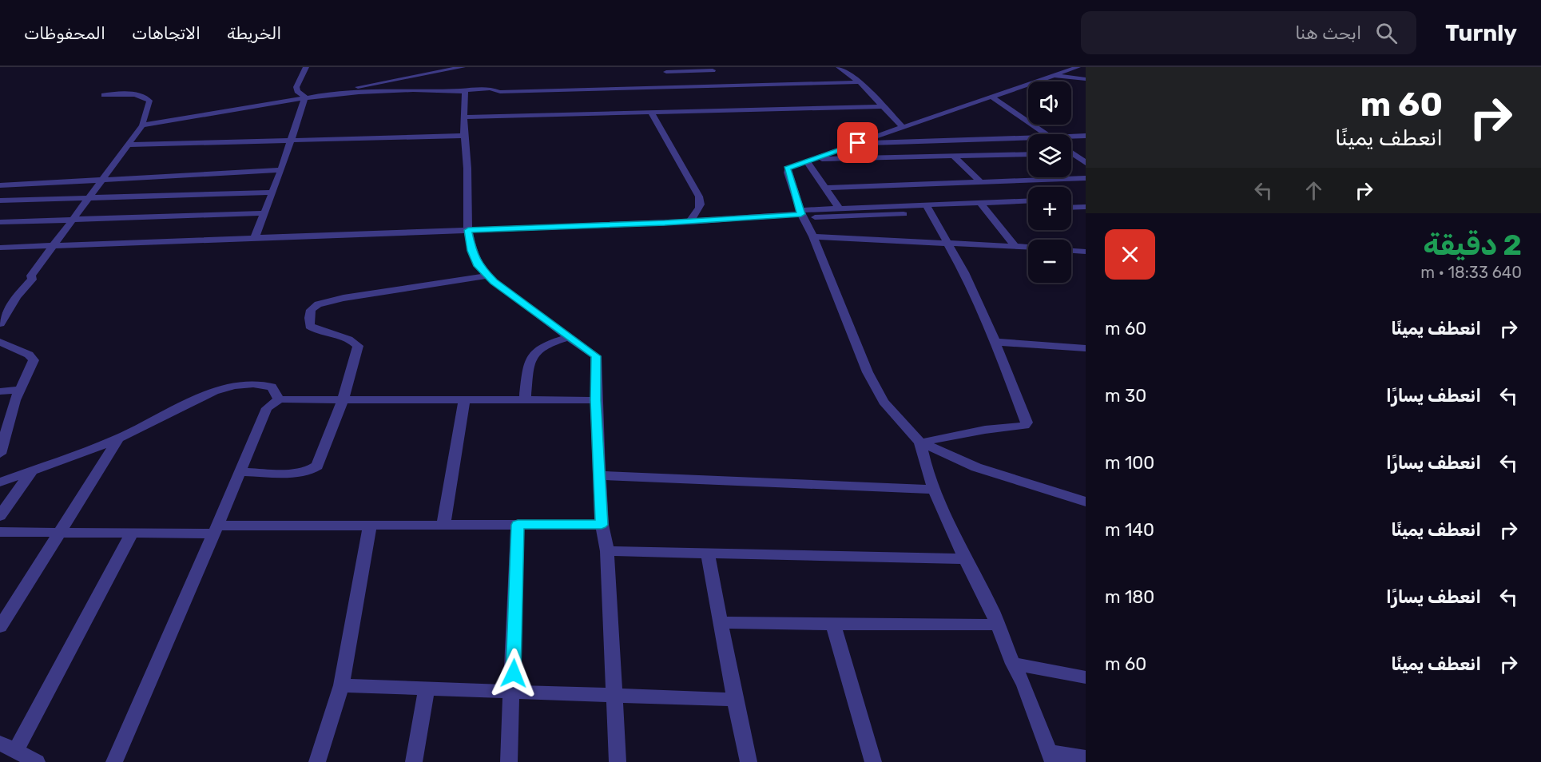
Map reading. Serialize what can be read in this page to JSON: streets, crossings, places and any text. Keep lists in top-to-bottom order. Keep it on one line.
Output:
{"page":{"header":"Turnly","search":"ابحث هنا","nav":["الخريطة","الاتجاهات","المحفوظات"],"turn":["60 m","انعطف يمينًا"],"map_buttons":["+","−"],"heading":["2 دقيقة","640 m · 18:33"],"list":[{"name":"انعطف يمينًا","value":"60 m"},{"name":"انعطف يسارًا","value":"30 m"},{"name":"انعطف يسارًا","value":"100 m"},{"name":"انعطف يمينًا","value":"140 m"},{"name":"انعطف يسارًا","value":"180 m"},{"name":"انعطف يمينًا","value":"60 m"}]}}
